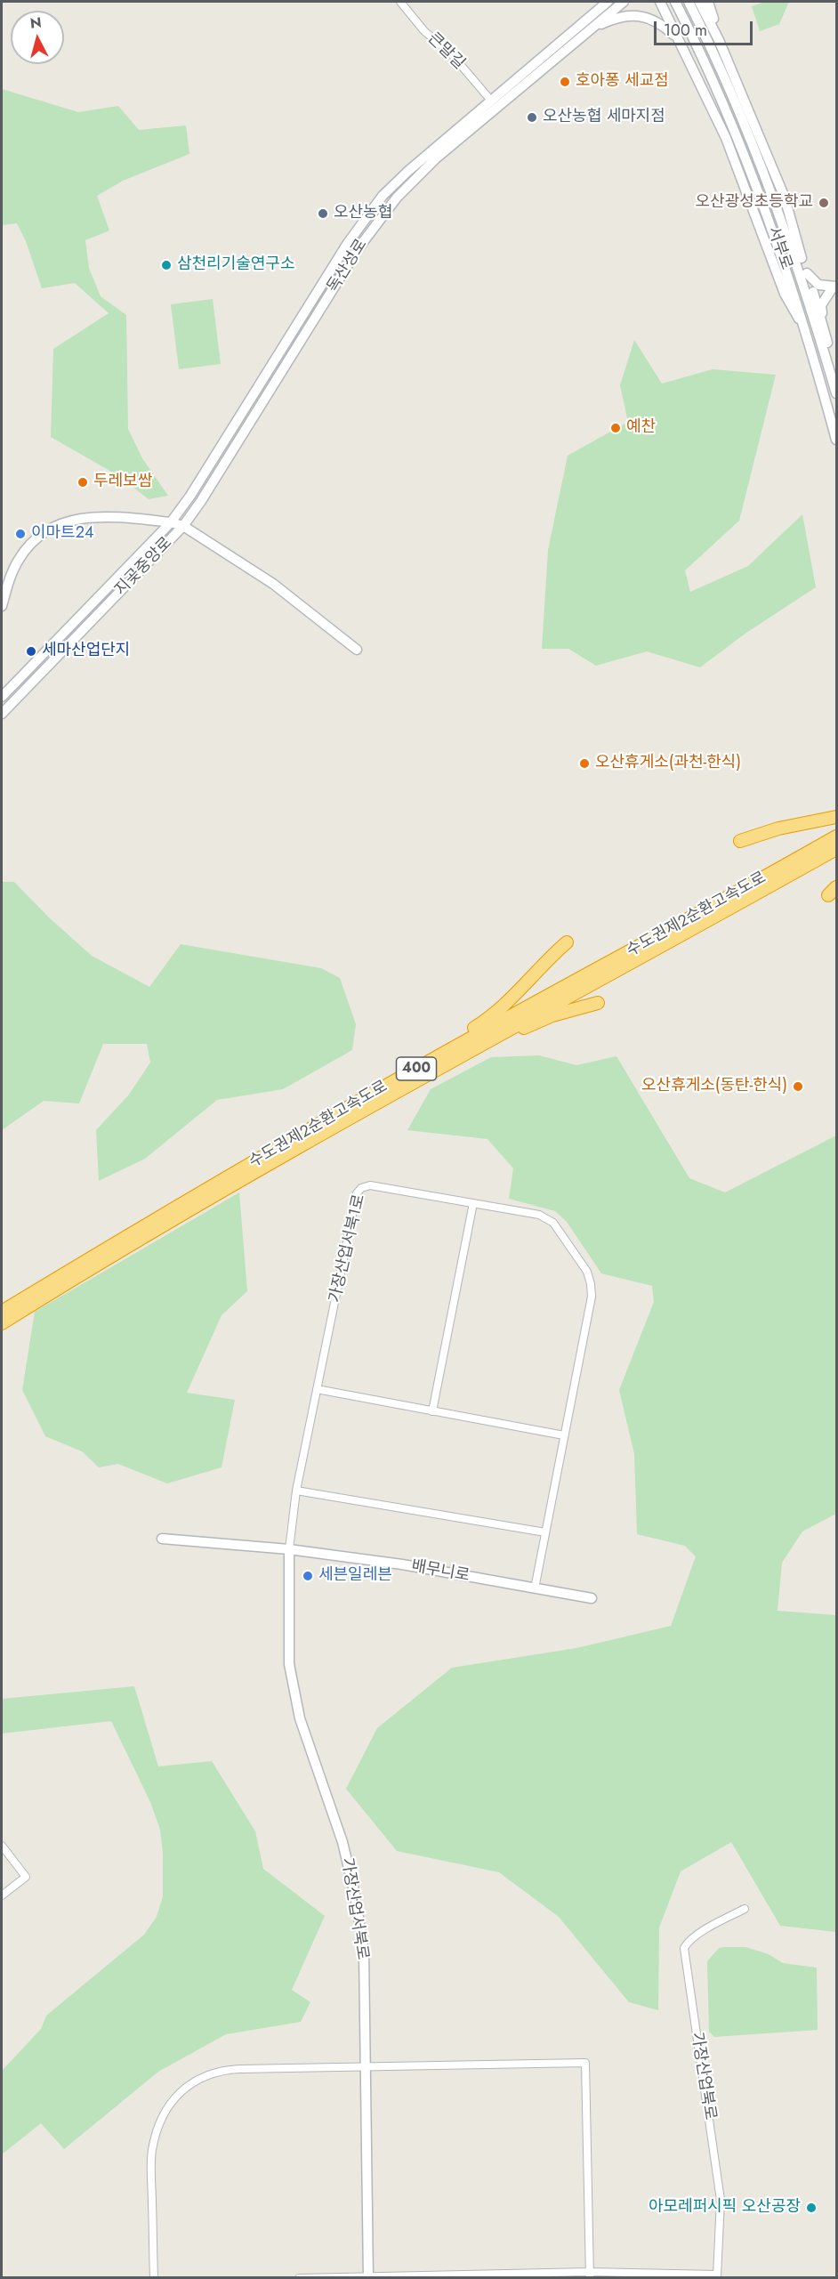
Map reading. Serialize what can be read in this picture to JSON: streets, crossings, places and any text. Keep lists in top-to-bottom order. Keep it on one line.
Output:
{"streets":{"highway":["수도권제2순환고속도로","400"],"street":["큰말길","서부로","독산성로","지곶중앙로","가장산업서북1로","배무니로","가장산업서북로","가장산업북로"]},"crossings":[["큰말길","독산성로"],["독산성로","지곶중앙로"],["가장산업서북1로","배무니로"],["가장산업서북1로","가장산업서북로"],["배무니로","가장산업서북로"]],"places":["호아퐁 세교점","오산농협 세마지점","오산광성초등학교","오산농협","삼천리기술연구소","예찬","두레보쌈","이마트24","세마산업단지","오산휴게소(과천-한식)","오산휴게소(동탄-한식)","세븐일레븐","아모레퍼시픽 오산공장"],"scale_bar":"100 m","north":"top"}
